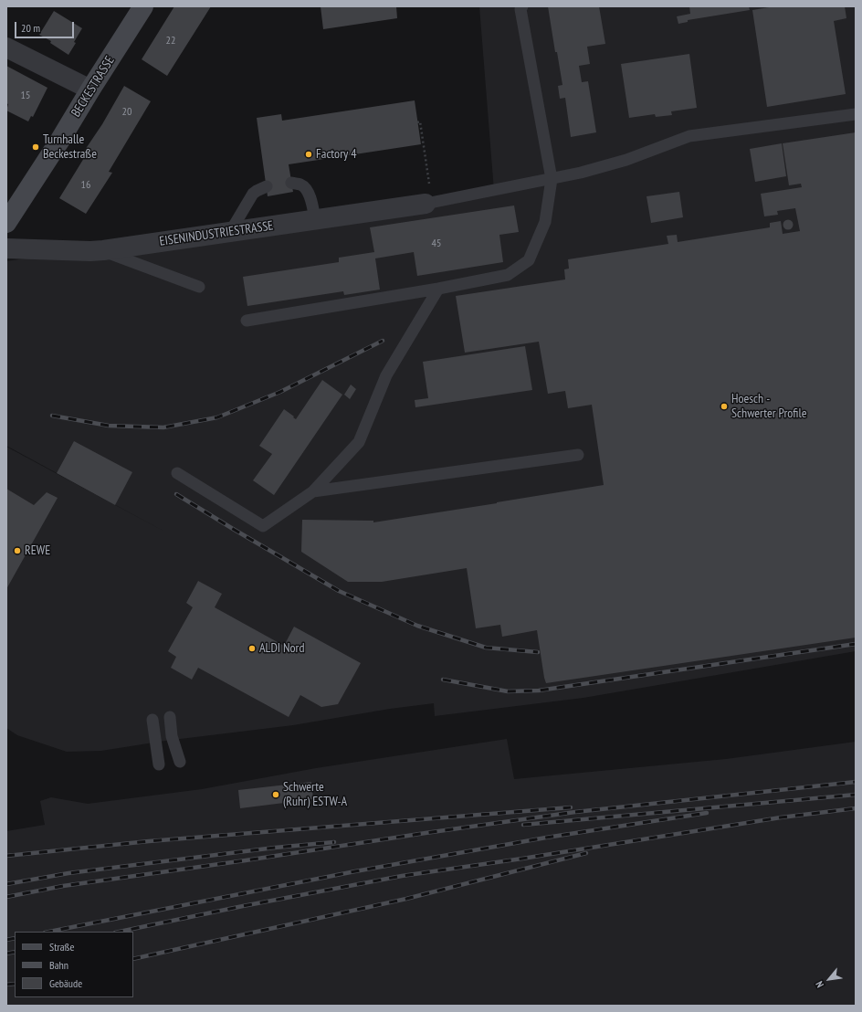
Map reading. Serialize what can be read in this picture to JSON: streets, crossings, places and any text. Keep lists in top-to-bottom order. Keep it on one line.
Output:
{"streets":{"main road":["BECKESTRASSE"],"street":["EISENINDUSTRIESTRASSE"]},"places":["Turnhalle Beckestraße","Factory 4","Hoesch - Schwerter Profile","REWE","ALDI Nord","Schwerte (Ruhr) ESTW-A"],"house_numbers":["22","15","20","16","45"],"legend":["Straße","Bahn","Gebäude"],"scale_bar":"20 m","north":"bottom left"}
